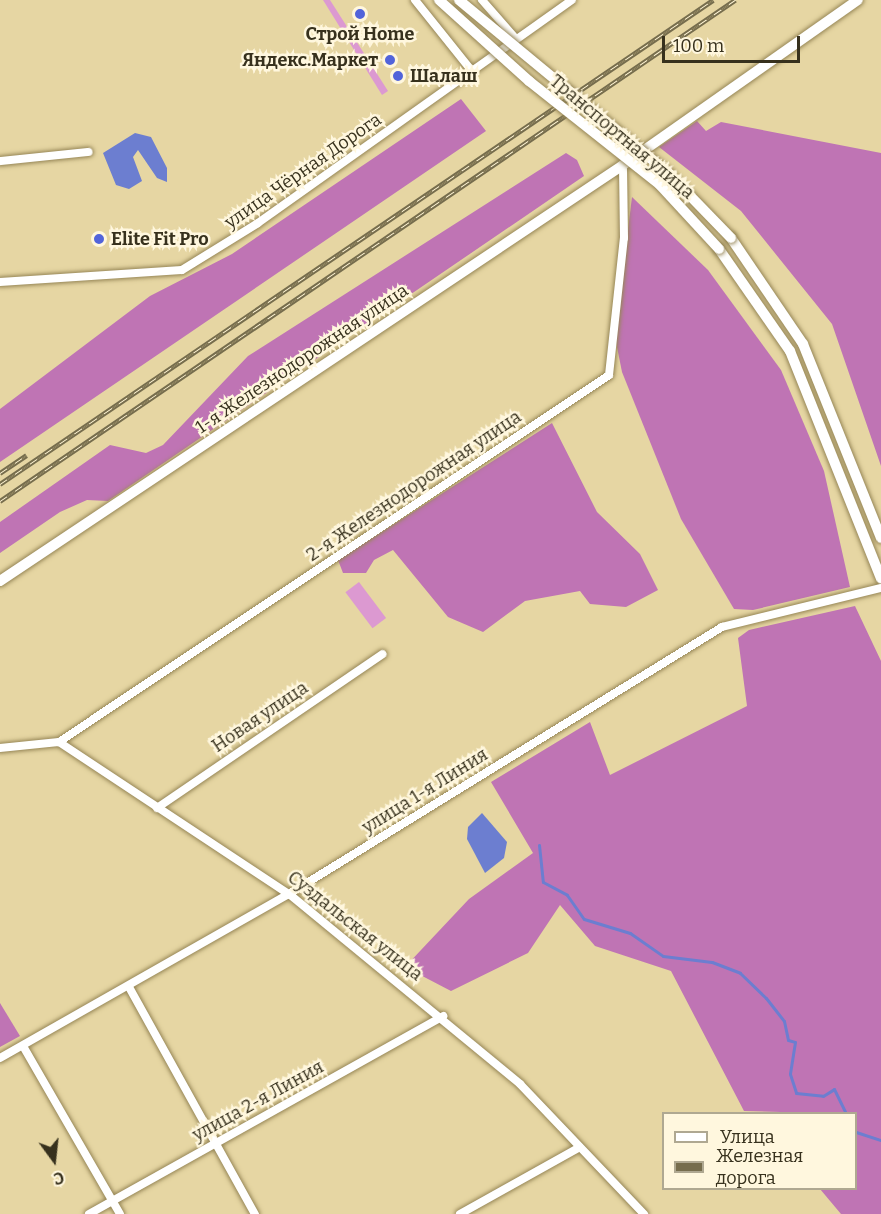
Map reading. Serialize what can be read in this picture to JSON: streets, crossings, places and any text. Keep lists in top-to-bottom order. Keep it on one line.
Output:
{"streets":{"street":["Транспортная улица","улица Чёрная Дорога","1-я Железнодорожная улица","2-я Железнодорожная улица","Новая улица","улица 1-я Линия","Суздальская улица","улица 2-я Линия"]},"crossings":[["1-я Железнодорожная улица","2-я Железнодорожная улица"],["2-я Железнодорожная улица","Суздальская улица"],["Новая улица","Суздальская улица"],["улица 1-я Линия","Суздальская улица"],["Суздальская улица","улица 2-я Линия"]],"places":["Строй Home","Яндекс.Маркет","Шалаш","Elite Fit Pro"],"legend":["Улица","Железная дорога"],"scale_bar":"100 m","north":"bottom"}
